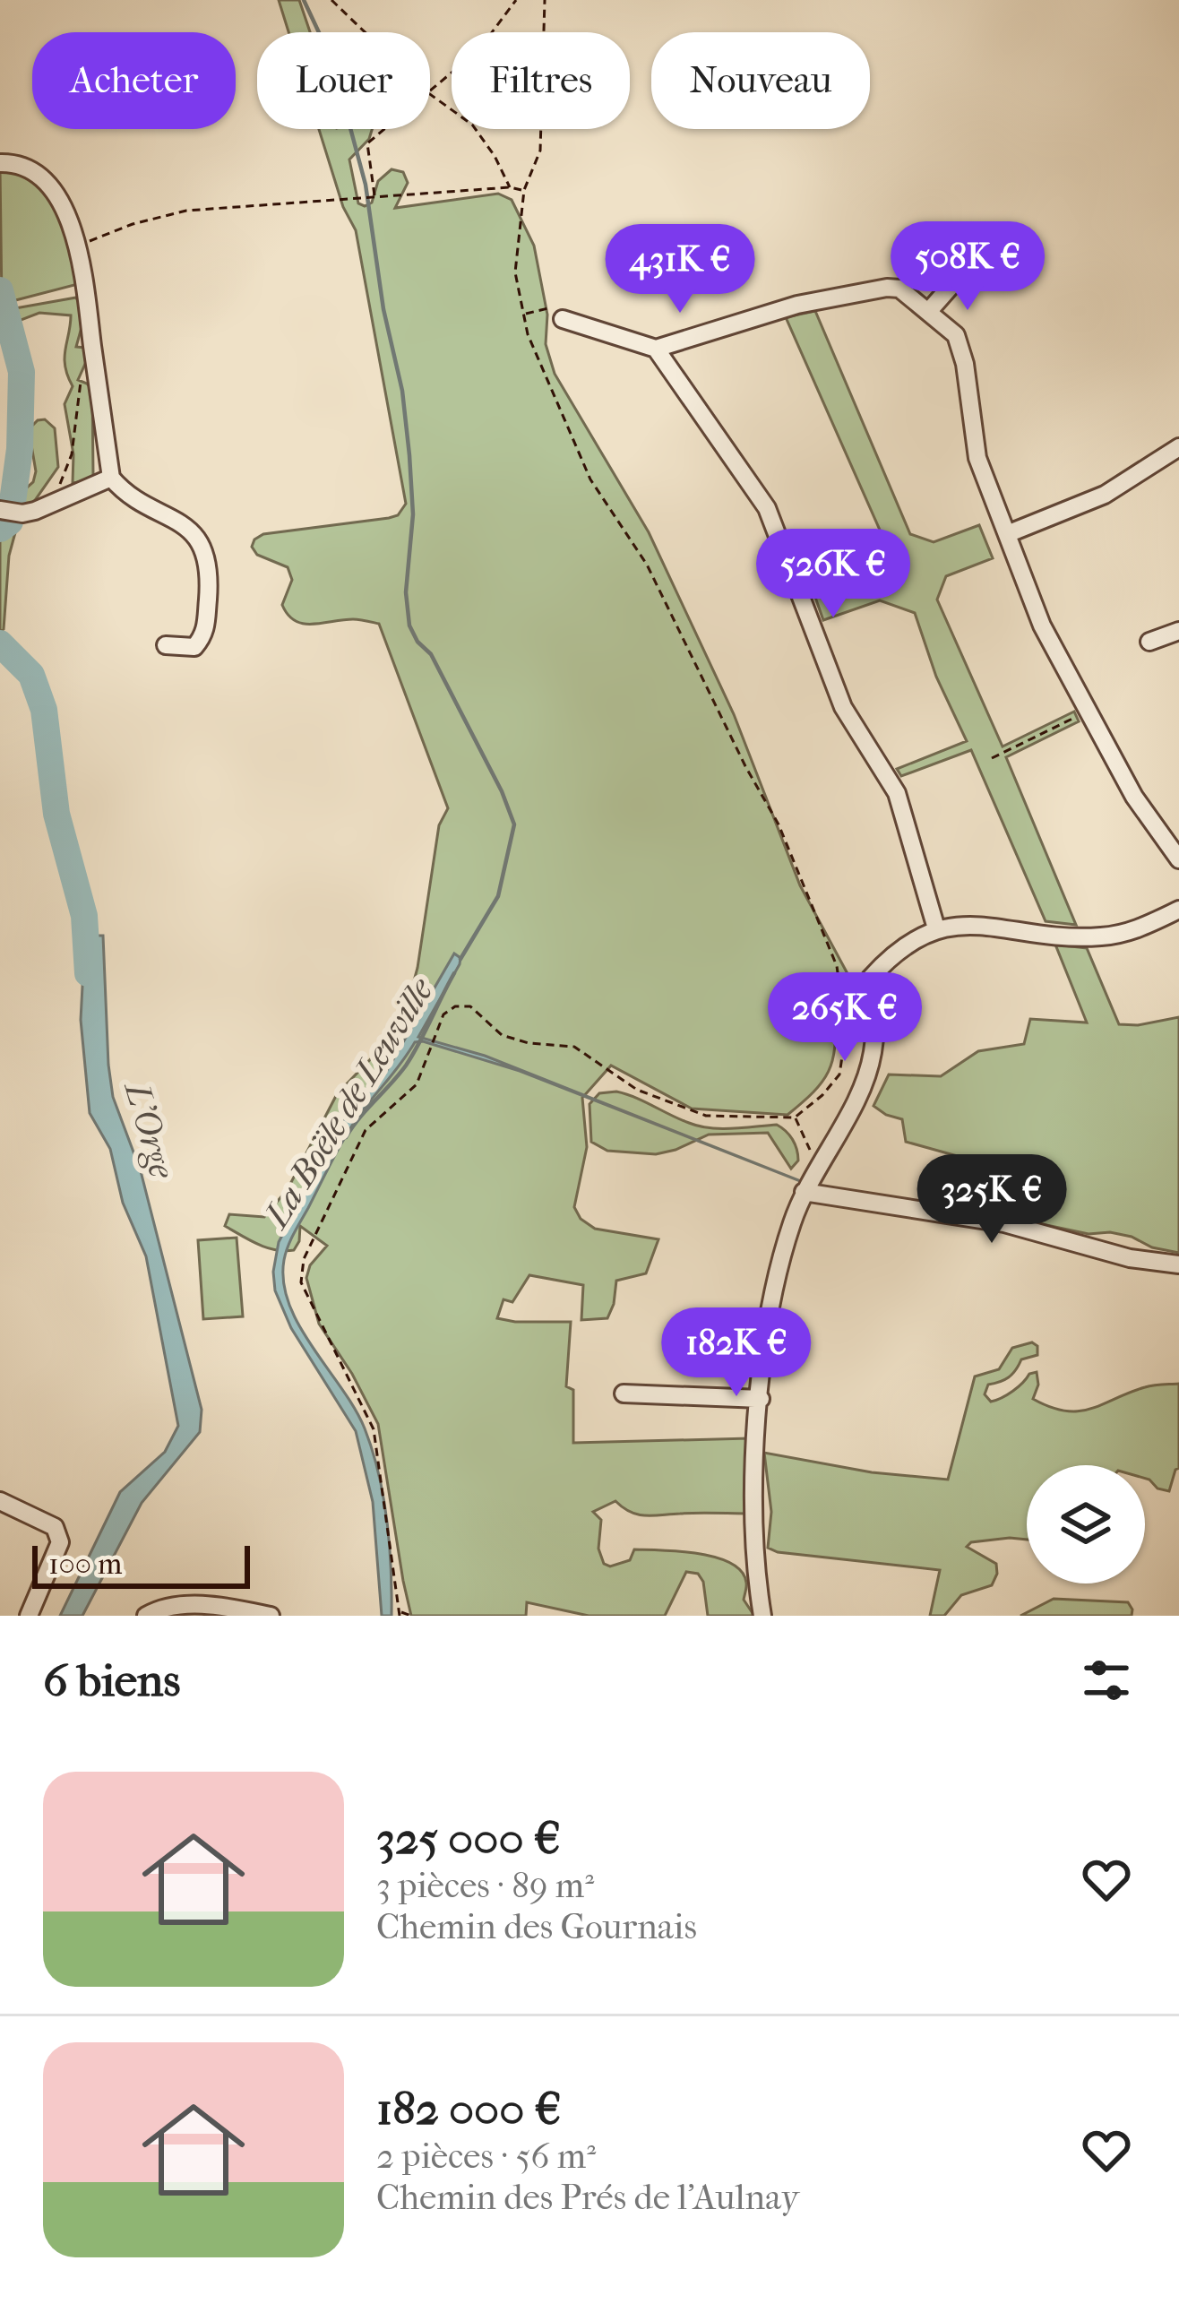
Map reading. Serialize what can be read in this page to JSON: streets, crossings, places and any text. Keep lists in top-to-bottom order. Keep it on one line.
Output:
{"water":["La Boële de Leuville","L'Orge"],"scale_bar":"100 m","page":{"chip":["Acheter","Louer","Filtres","Nouveau"],"price":["508K €","431K €","526K €","265K €","325K €","182K €"],"scale":"100 m","heading":"6 biens","list":[{"name":"325 000 €","note":"3 pièces · 89 m² · Chemin des Gournais"},{"name":"182 000 €","note":"2 pièces · 56 m² · Chemin des Prés de l'Aulnay"}]}}
